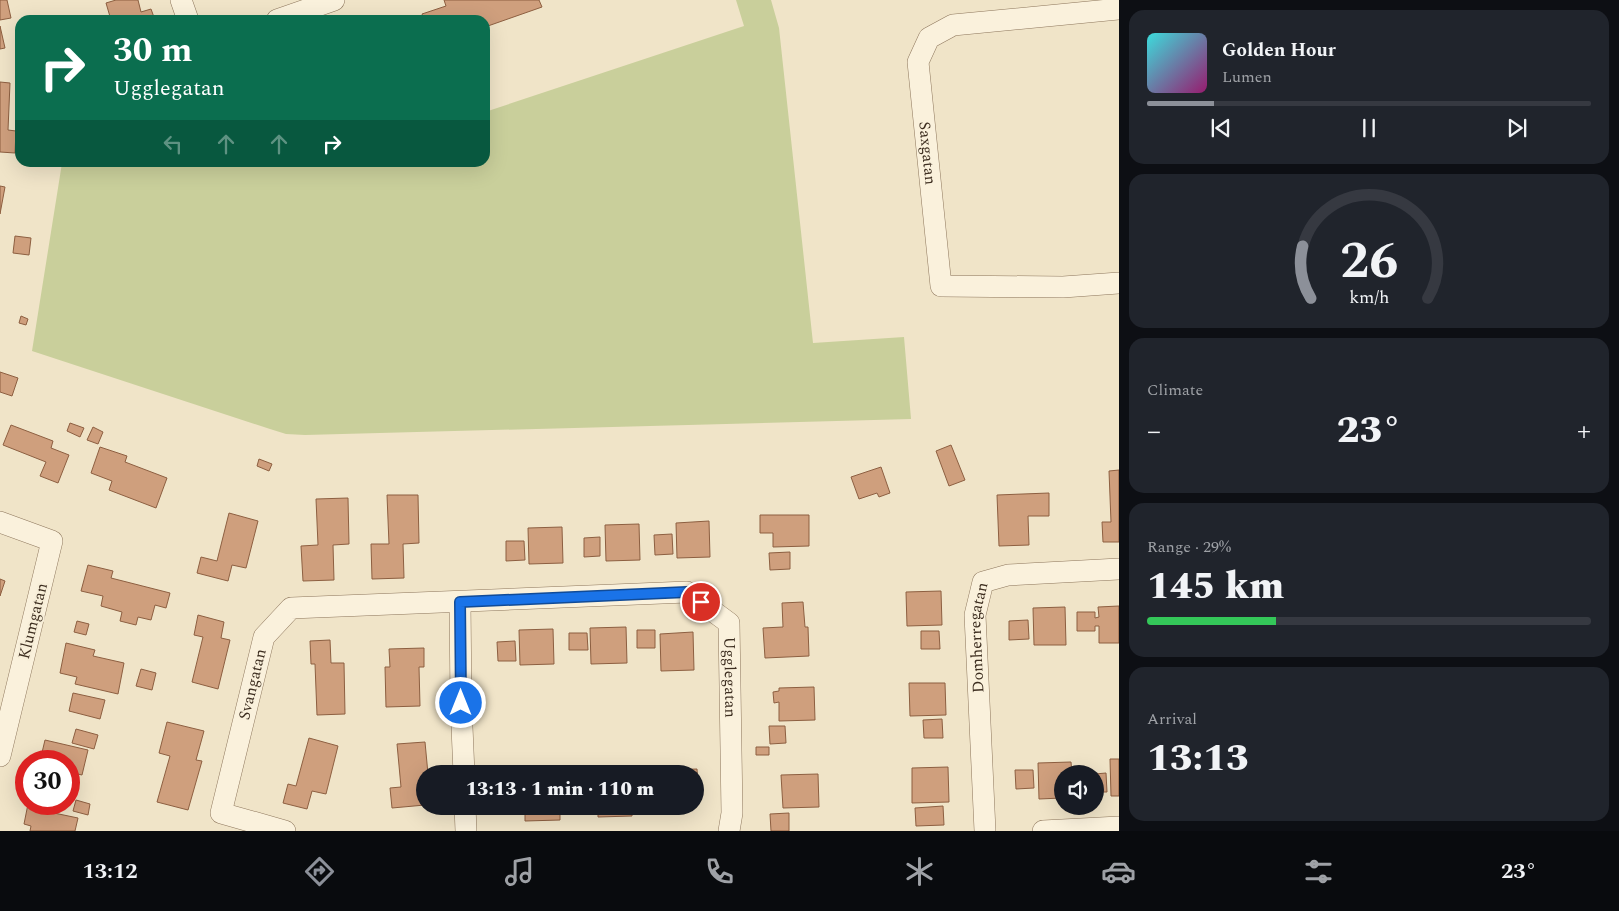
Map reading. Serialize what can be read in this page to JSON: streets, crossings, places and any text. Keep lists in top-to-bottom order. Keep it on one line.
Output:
{"streets":{"street":["Saxgatan","Klumgatan","Domherregatan","Ugglegatan","Svangatan"]},"crossings":[["Ugglegatan","Svangatan"]],"page":{"turn":["30 m","Ugglegatan"],"song":["Golden Hour","Lumen"],"tile":["Climate",["Range · 29%","145 km"],["Arrival","13:13"]],"heat":["−","23°","+"],"limit":"30","trip":"13:13 · 1 min · 110 m","tabs":["13:12","23°"],"gauge":["26","km/h"]}}
